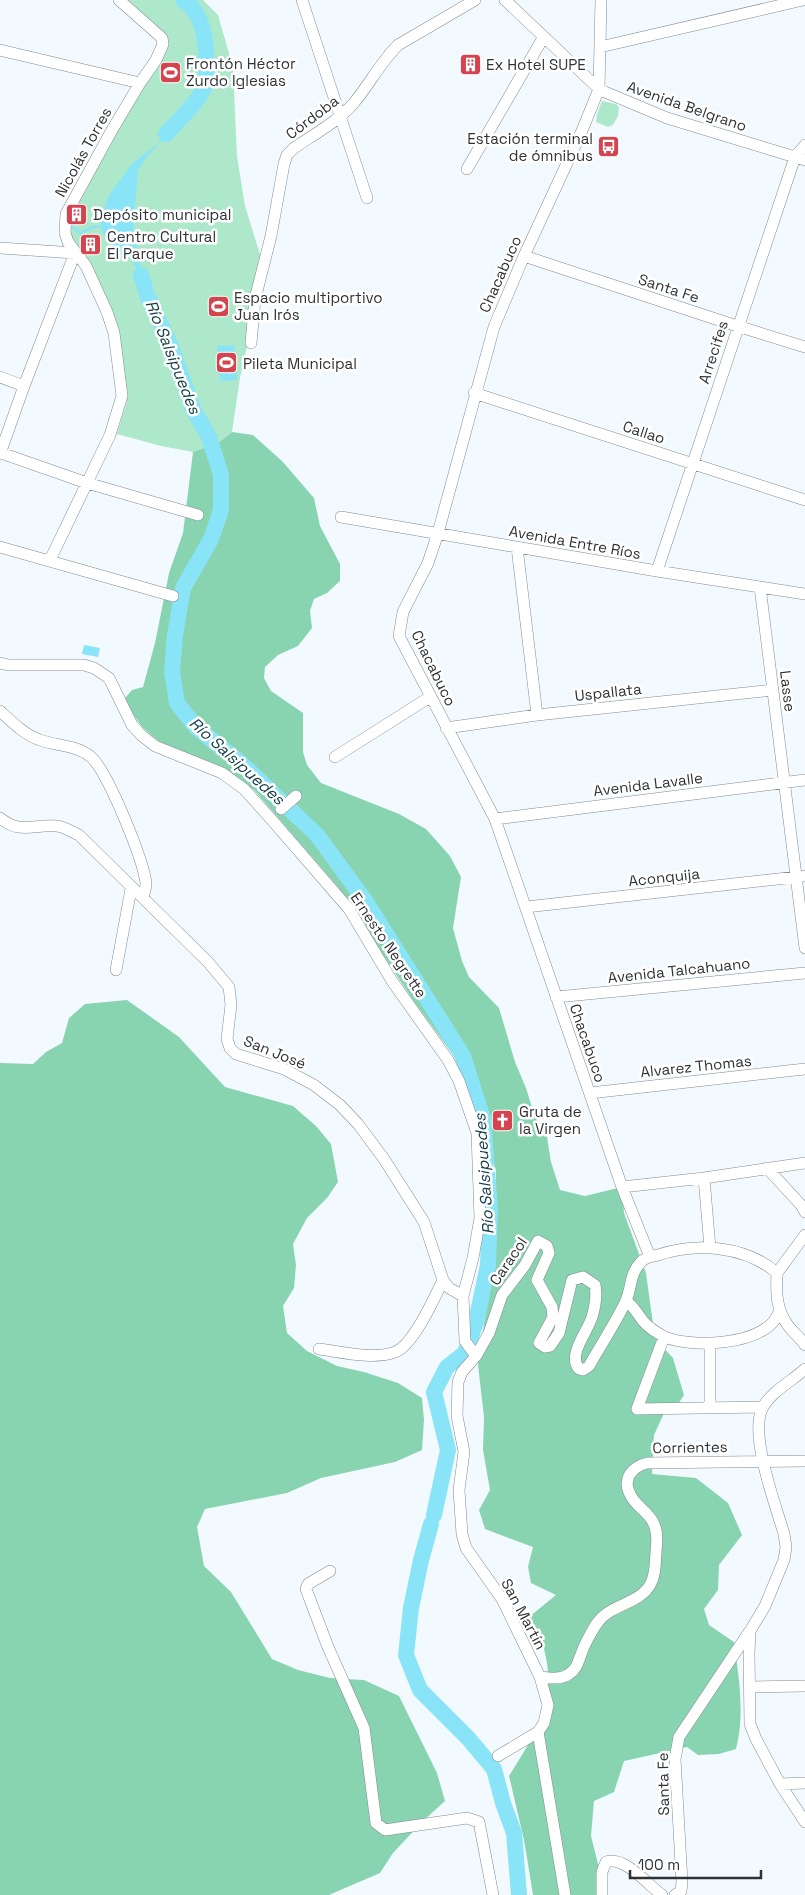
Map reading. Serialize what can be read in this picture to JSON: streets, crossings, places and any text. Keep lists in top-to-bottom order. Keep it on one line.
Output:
{"streets":{"street":["Avenida Belgrano","Córdoba","Nicolás Torres","Chacabuco","Santa Fe","Arrecifes","Callao","Avenida Entre Ríos","Lasse","Uspallata","Avenida Lavalle","Aconquija","Ernesto Negrette","Avenida Talcahuano","San José","Alvarez Thomas","Caracol","Corrientes","San Martín"]},"crossings":[["Avenida Belgrano","Chacabuco"],["Avenida Belgrano","Arrecifes"],["Chacabuco","Santa Fe"],["Chacabuco","Callao"],["Chacabuco","Avenida Entre Ríos"],["Chacabuco","Uspallata"],["Chacabuco","Avenida Lavalle"],["Chacabuco","Aconquija"],["Chacabuco","Avenida Talcahuano"],["Chacabuco","Alvarez Thomas"],["Chacabuco","Caracol"],["Santa Fe","Arrecifes"],["Santa Fe","Corrientes"],["Arrecifes","Callao"],["Arrecifes","Avenida Entre Ríos"],["Avenida Entre Ríos","Lasse"],["Lasse","Uspallata"],["Lasse","Avenida Lavalle"],["Lasse","Aconquija"],["Ernesto Negrette","Caracol"],["Ernesto Negrette","San Martín"],["Caracol","San Martín"],["Corrientes","San Martín"]],"water":["Río Salsipuedes"],"places":{"building":["Ex Hotel SUPE","Depósito municipal","Centro Cultural El Parque"],"sports":["Frontón Héctor Zurdo Iglesias","Espacio multiportivo Juan Irós","Pileta Municipal"],"bus stop":["Estación terminal de ómnibus"],"church":["Gruta de la Virgen"]},"scale_bar":"100 m"}
